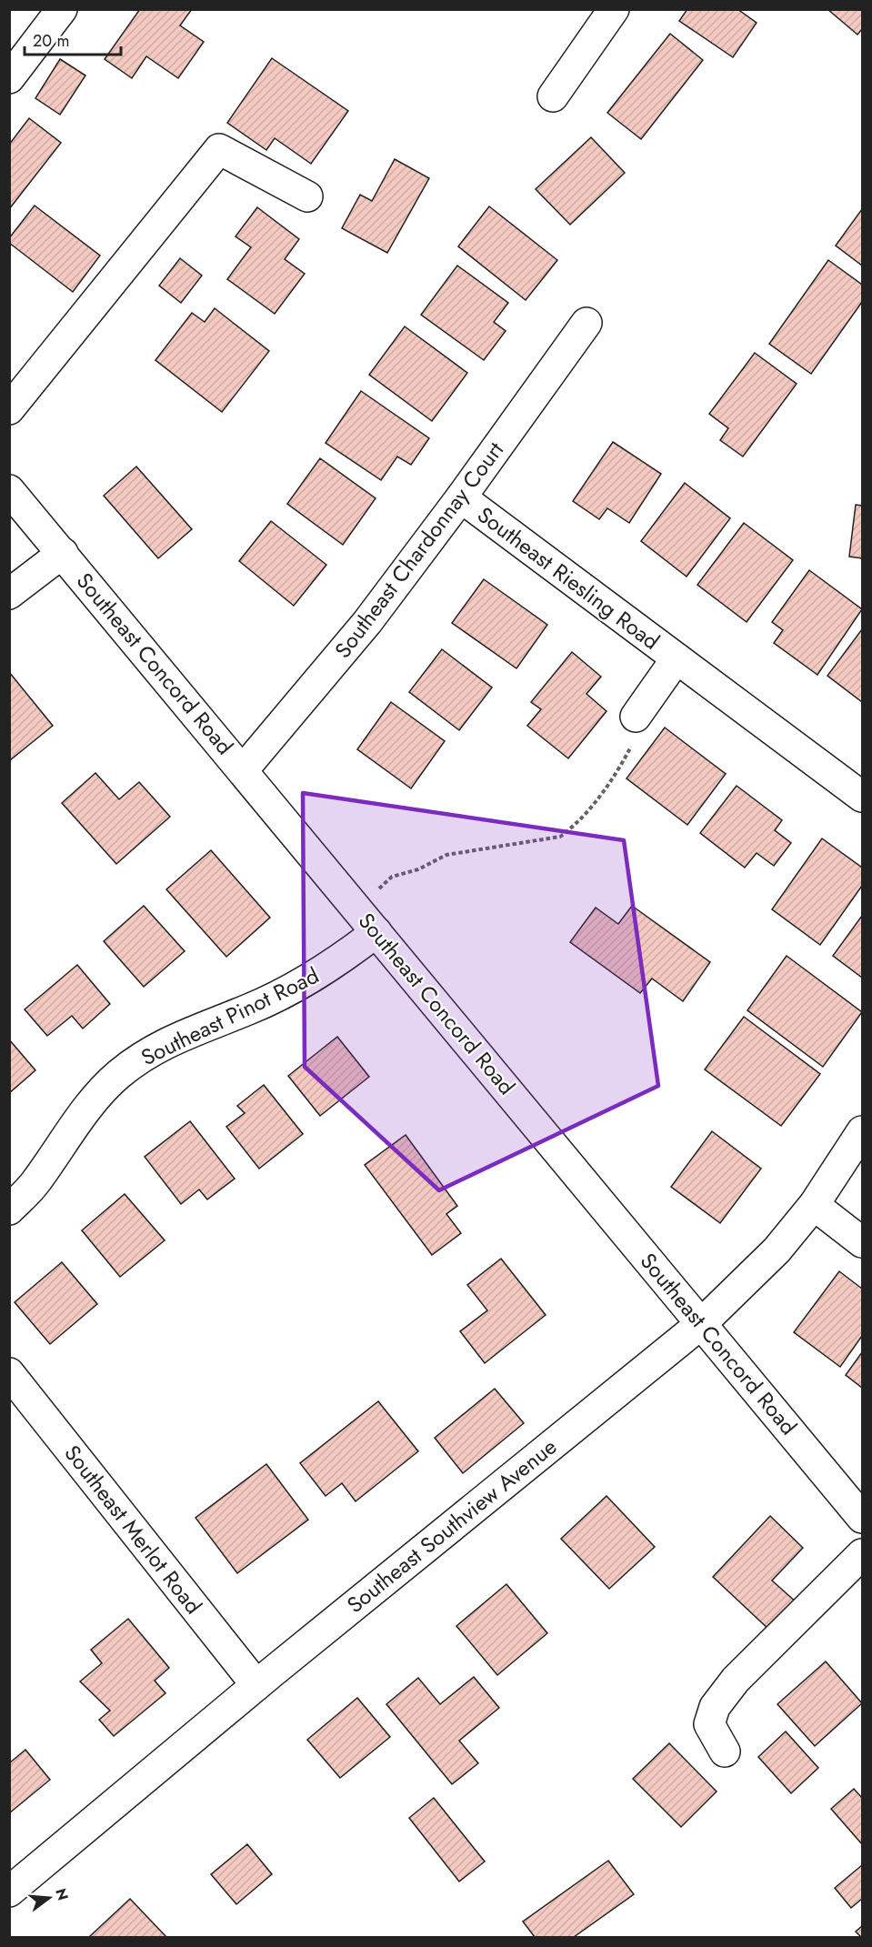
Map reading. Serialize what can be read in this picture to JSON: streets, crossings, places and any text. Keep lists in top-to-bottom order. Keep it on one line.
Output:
{"streets":{"street":["Southeast Chardonnay Court","Southeast Riesling Road","Southeast Concord Road","Southeast Pinot Road","Southeast Southview Avenue","Southeast Merlot Road"]},"crossings":[["Southeast Chardonnay Court","Southeast Riesling Road"],["Southeast Chardonnay Court","Southeast Concord Road"],["Southeast Concord Road","Southeast Pinot Road"],["Southeast Concord Road","Southeast Southview Avenue"],["Southeast Southview Avenue","Southeast Merlot Road"]],"scale_bar":"20 m","north":"right"}
